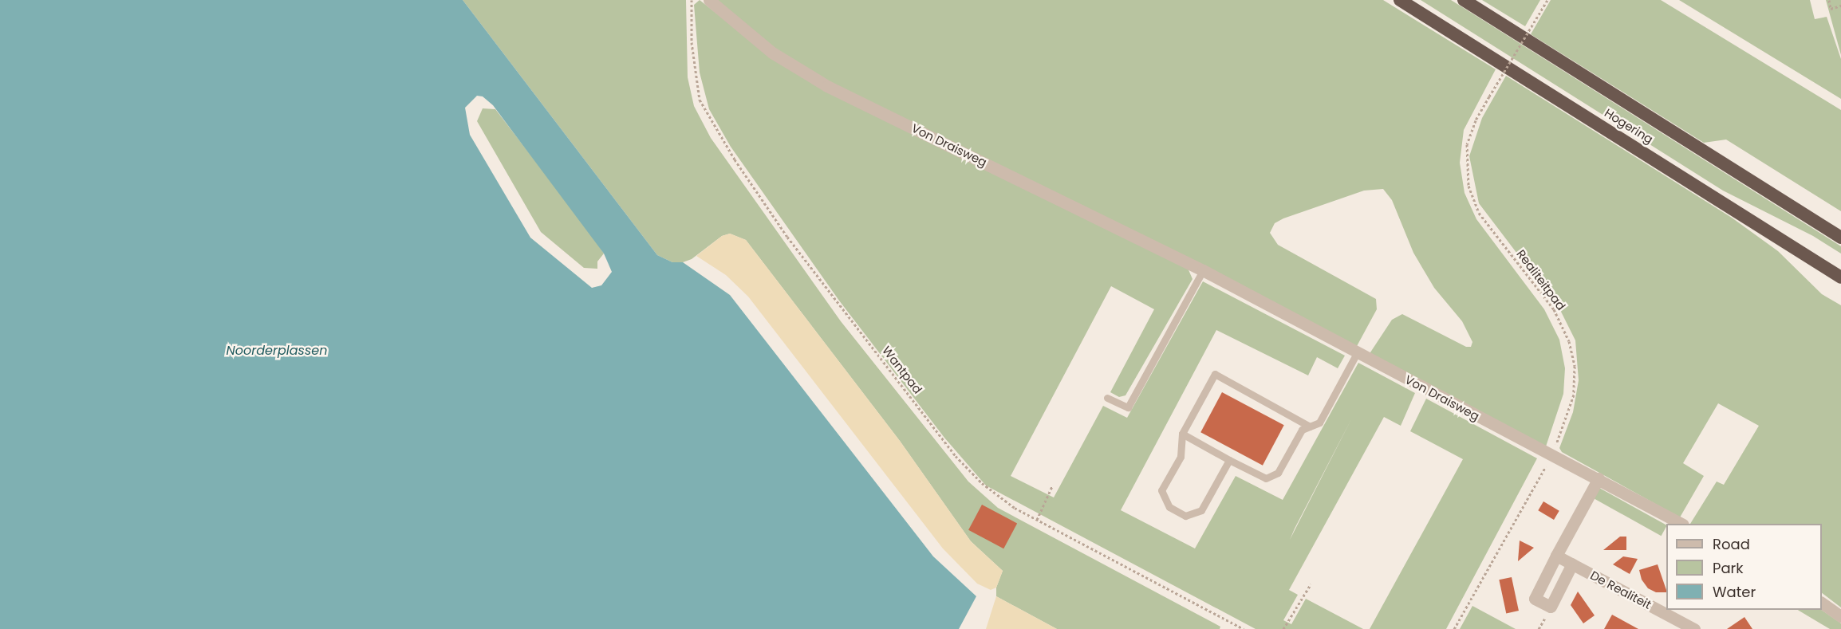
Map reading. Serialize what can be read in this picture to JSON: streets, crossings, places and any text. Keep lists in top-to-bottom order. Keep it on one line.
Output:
{"streets":{"highway":["Hogering"],"street":["Von Draisweg","De Realiteit"],"path":["Realiteitpad","Wantpad"]},"crossings":[["Von Draisweg","Realiteitpad"]],"water":["Noorderplassen"],"legend":["Road","Park","Water"]}
